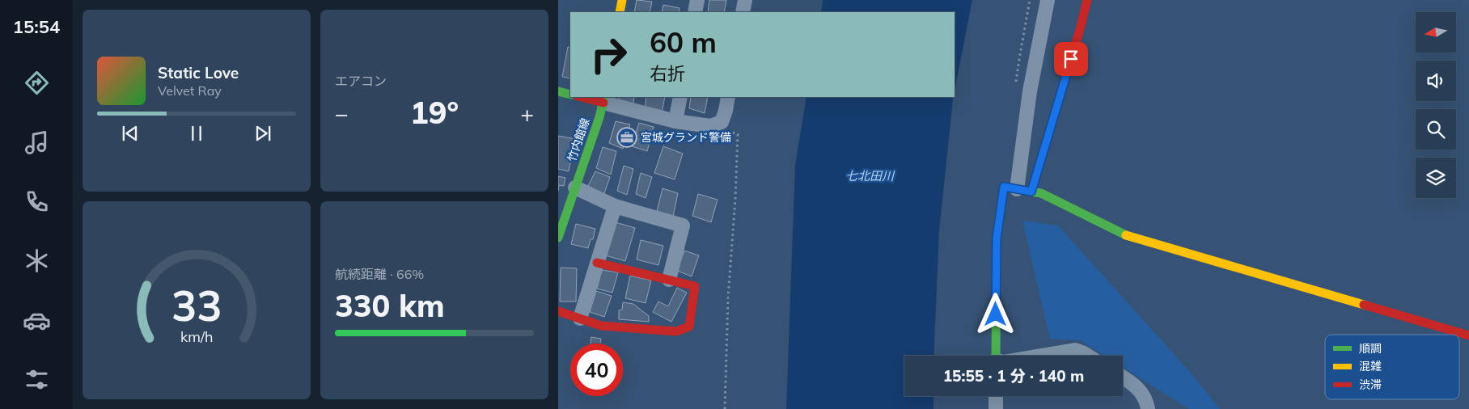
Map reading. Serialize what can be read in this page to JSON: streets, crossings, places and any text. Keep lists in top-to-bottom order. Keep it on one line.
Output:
{"streets":{"street":["竹内館線"]},"water":["七北田川"],"places":{"office":["宮城グランド警備"]},"legend":["順調","混雑","渋滞"],"north":"left","page":{"tabs":"15:54","tile":["エアコン",["航続距離 · 66%","330 km"]],"turn":["60 m","右折"],"song":["Static Love","Velvet Ray"],"heat":["−","19°","+"],"limit":"40","trip":"15:55 · 1 分 · 140 m","gauge":["33","km/h"]}}
